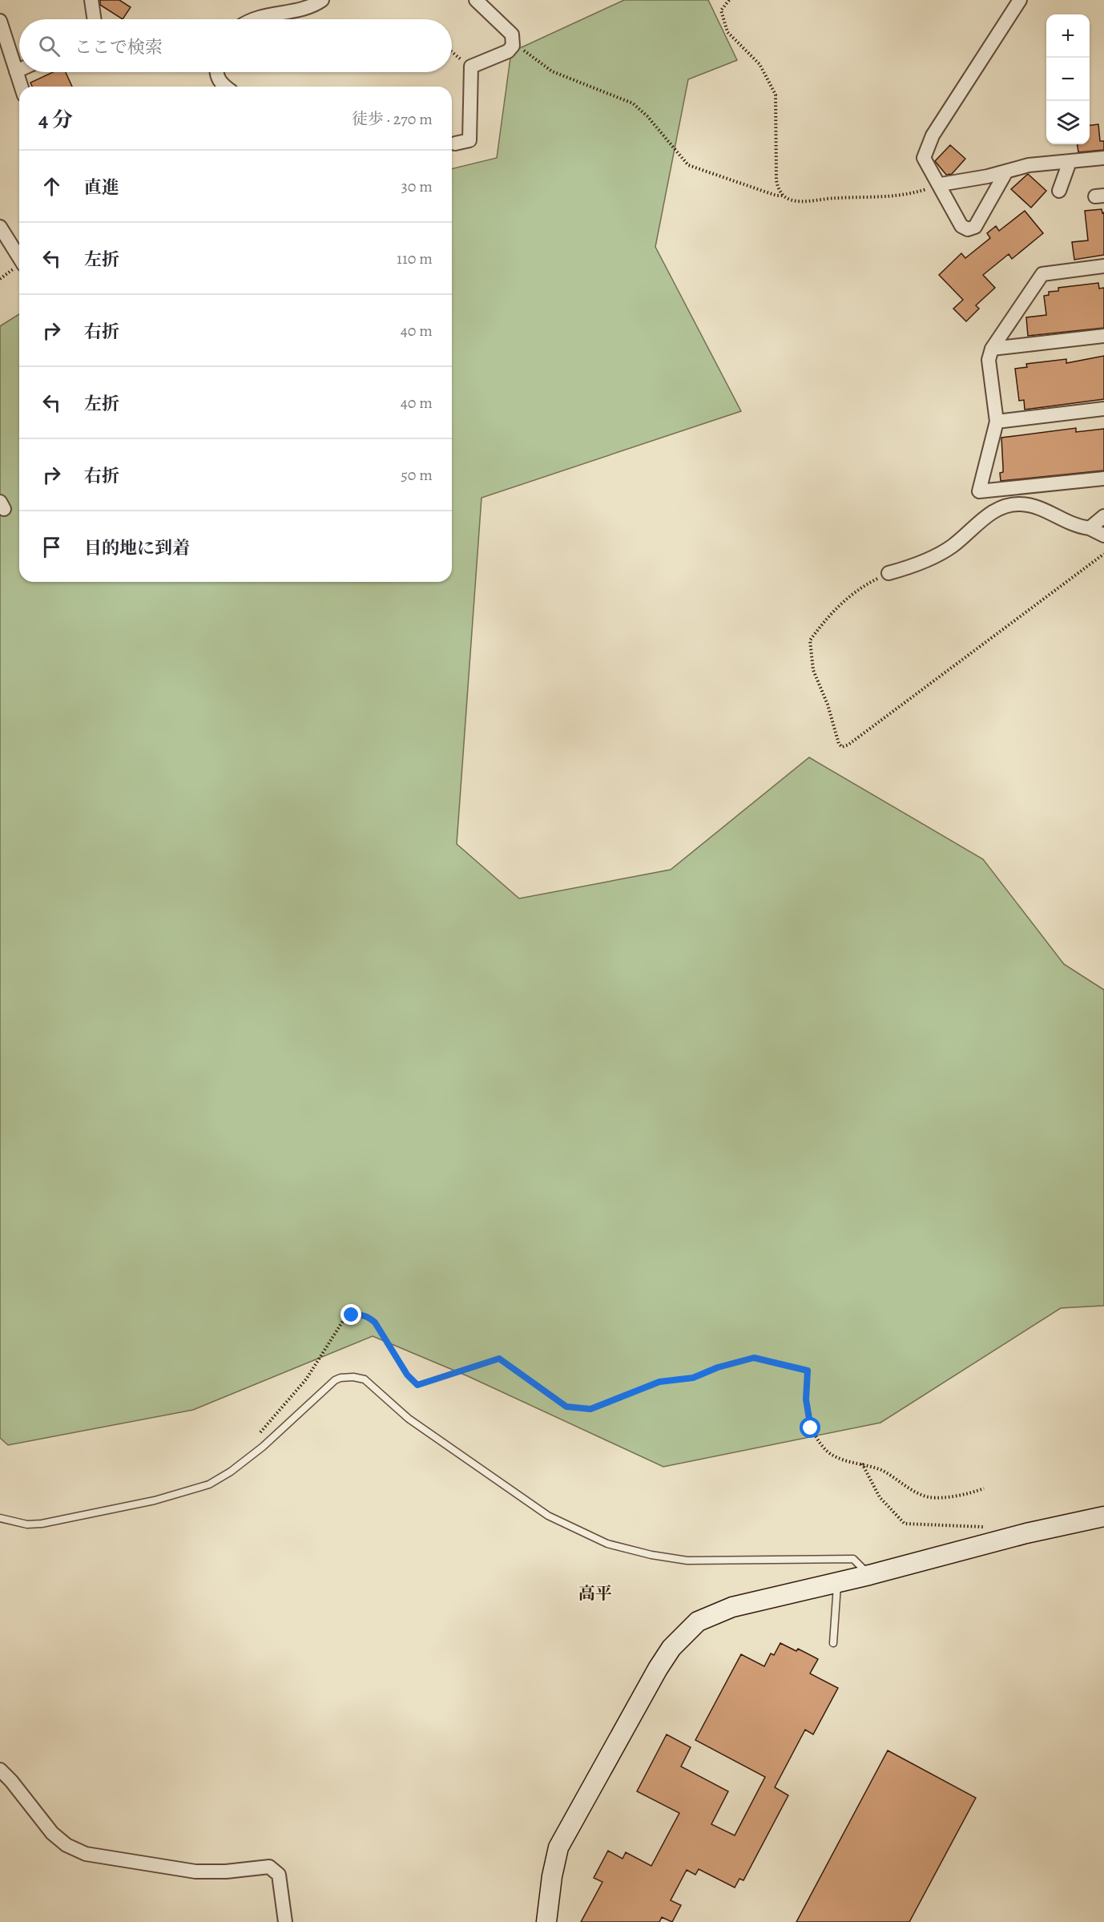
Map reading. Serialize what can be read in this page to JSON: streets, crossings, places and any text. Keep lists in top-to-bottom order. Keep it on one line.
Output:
{"districts":["高平"],"page":{"map_buttons":["+","−"],"search":"ここで検索","heading":["4 分","徒歩 · 270 m"],"list":[["直進","30 m"],["左折","110 m"],["右折","40 m"],["左折","40 m"],["右折","50 m"],"目的地に到着"]}}
